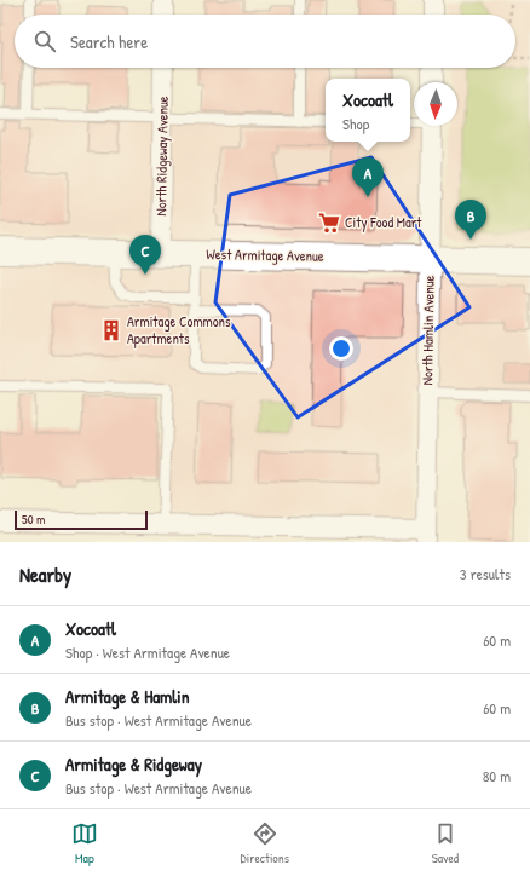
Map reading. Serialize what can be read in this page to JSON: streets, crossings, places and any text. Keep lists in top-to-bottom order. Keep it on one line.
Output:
{"streets":{"main road":["West Armitage Avenue"],"street":["North Ridgeway Avenue","North Hamlin Avenue"]},"crossings":[["North Ridgeway Avenue","West Armitage Avenue"],["West Armitage Avenue","North Hamlin Avenue"]],"places":{"supermarket":["City Food Mart"],"building":["Armitage Commons Apartments"]},"scale_bar":"50 m","north":"bottom","page":{"search":"Search here","popup":["Xocoatl","Shop"],"pins":["A","B","C"],"scale":"50 m","heading":["Nearby","3 results"],"list":[{"mark":"A","name":"Xocoatl","note":"Shop · West Armitage Avenue","value":"60 m"},{"mark":"B","name":"Armitage & Hamlin","note":"Bus stop · West Armitage Avenue","value":"60 m"},{"mark":"C","name":"Armitage & Ridgeway","note":"Bus stop · West Armitage Avenue","value":"80 m"}],"nav":["Map","Directions","Saved"]}}
